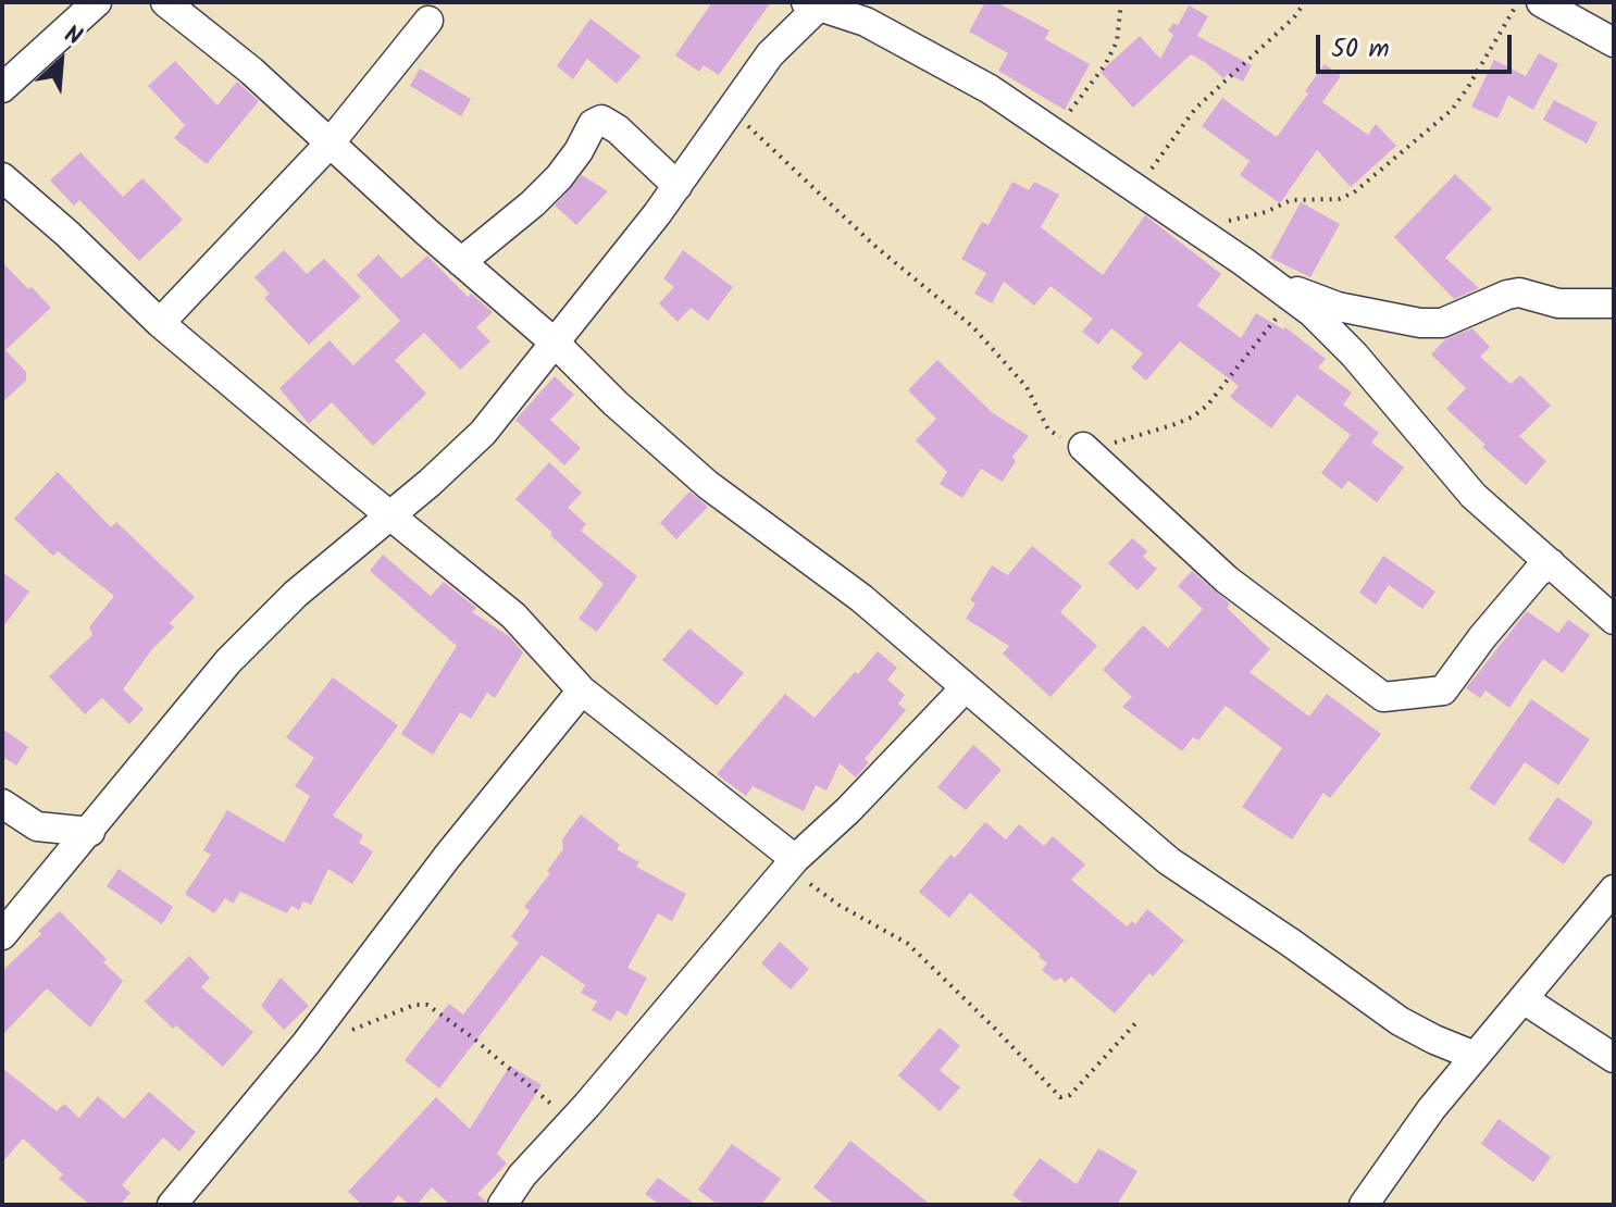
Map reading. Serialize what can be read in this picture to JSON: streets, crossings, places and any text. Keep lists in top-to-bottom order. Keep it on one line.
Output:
{"scale_bar":"50 m","north":"top right"}
